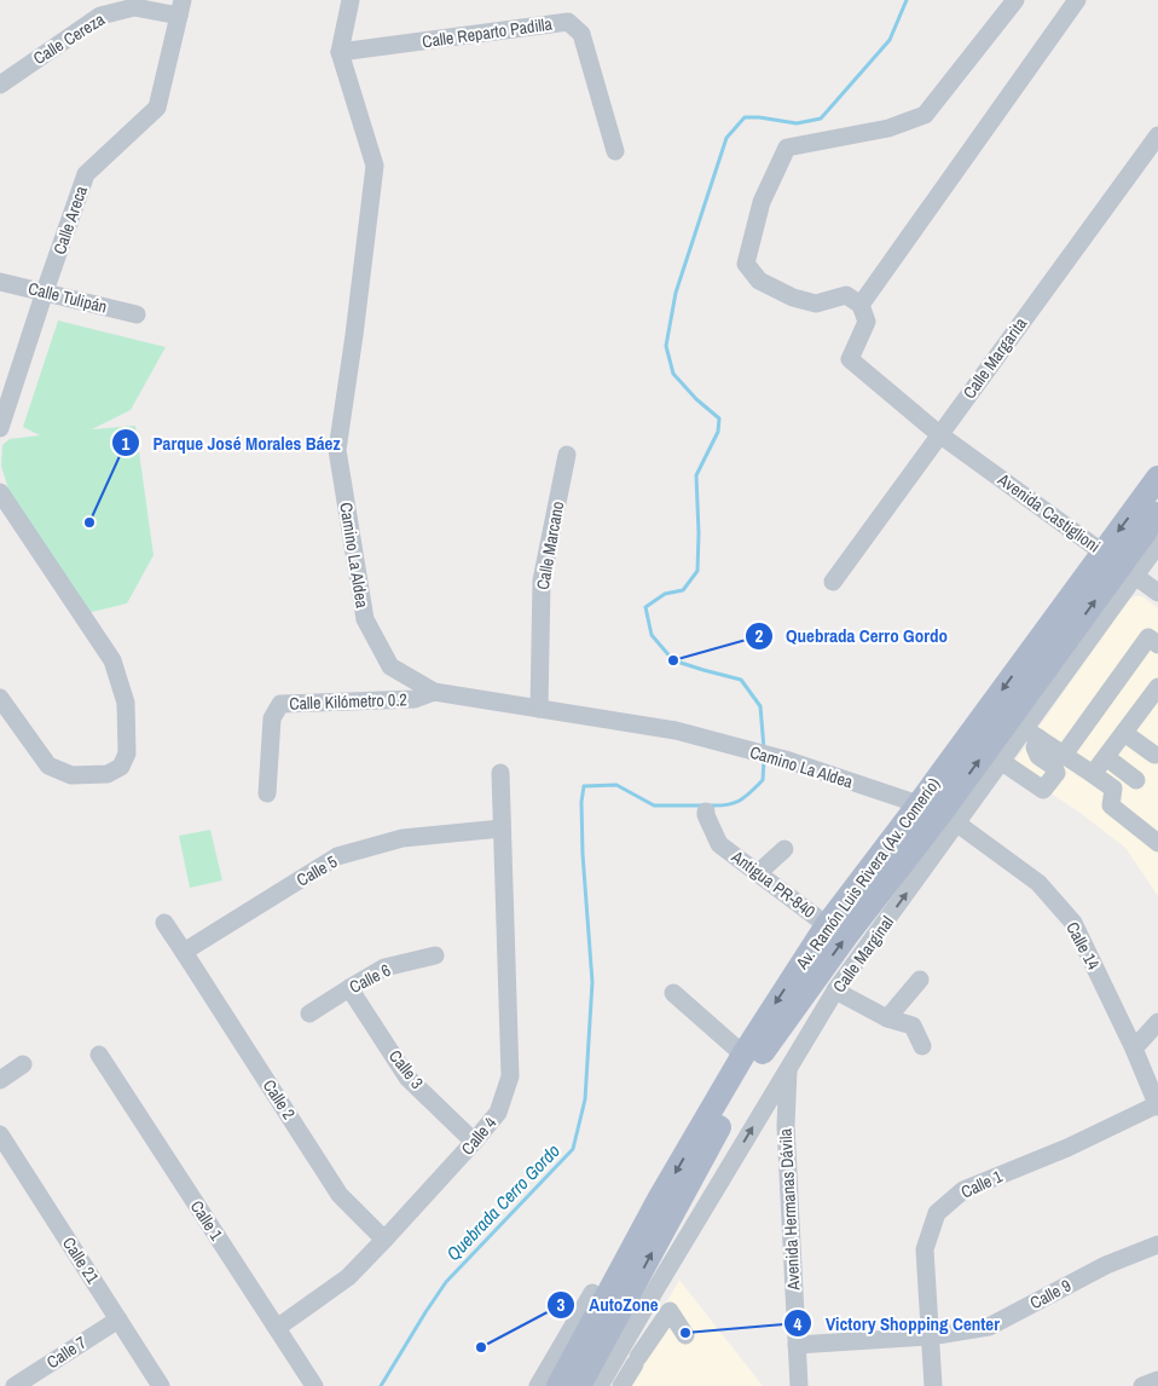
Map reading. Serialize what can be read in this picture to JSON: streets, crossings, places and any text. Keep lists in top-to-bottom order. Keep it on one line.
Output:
{"streets":{"main road":["Av. Ramón Luis Rivera (Av. Comerío)"],"street":["Calle Reparto Padilla","Calle Cereza","Calle Areca","Calle Tulipán","Calle Margarita","Avenida Castiglioni","Calle Marcano","Camino La Aldea","Calle Kilómetro 0.2","Calle 5","Antigua PR-840","Calle 14","Calle Marginal","Calle 6","Calle 3","Calle 2","Calle 4","Calle 1","Avenida Hermanas Dávila","Calle 21","Calle 9","Calle 7"]},"crossings":[["Calle Reparto Padilla","Camino La Aldea"],["Calle Cereza","Calle Areca"],["Calle Areca","Calle Tulipán"],["Calle Margarita","Avenida Castiglioni"],["Avenida Castiglioni","Av. Ramón Luis Rivera (Av. Comerío)"],["Avenida Castiglioni","Calle Marginal"],["Calle Marcano","Camino La Aldea"],["Camino La Aldea","Calle Kilómetro 0.2"],["Camino La Aldea","Av. Ramón Luis Rivera (Av. Comerío)"],["Camino La Aldea","Calle 14"],["Camino La Aldea","Calle Marginal"],["Calle 5","Calle 2"],["Calle 5","Calle 4"],["Av. Ramón Luis Rivera (Av. Comerío)","Antigua PR-840"],["Av. Ramón Luis Rivera (Av. Comerío)","Calle 14"],["Av. Ramón Luis Rivera (Av. Comerío)","Calle Marginal"],["Calle 14","Calle Marginal"],["Calle 14","Calle 1"],["Calle Marginal","Avenida Hermanas Dávila"],["Calle 6","Calle 3"],["Calle 3","Calle 4"],["Calle 2","Calle 4"],["Calle 4","Calle 1"],["Calle 1","Calle 9"],["Avenida Hermanas Dávila","Calle 9"],["Calle 21","Calle 7"]],"water":["Quebrada Cerro Gordo"],"places":["Parque José Morales Báez","Quebrada Cerro Gordo","Victory Shopping Center","AutoZone"]}
